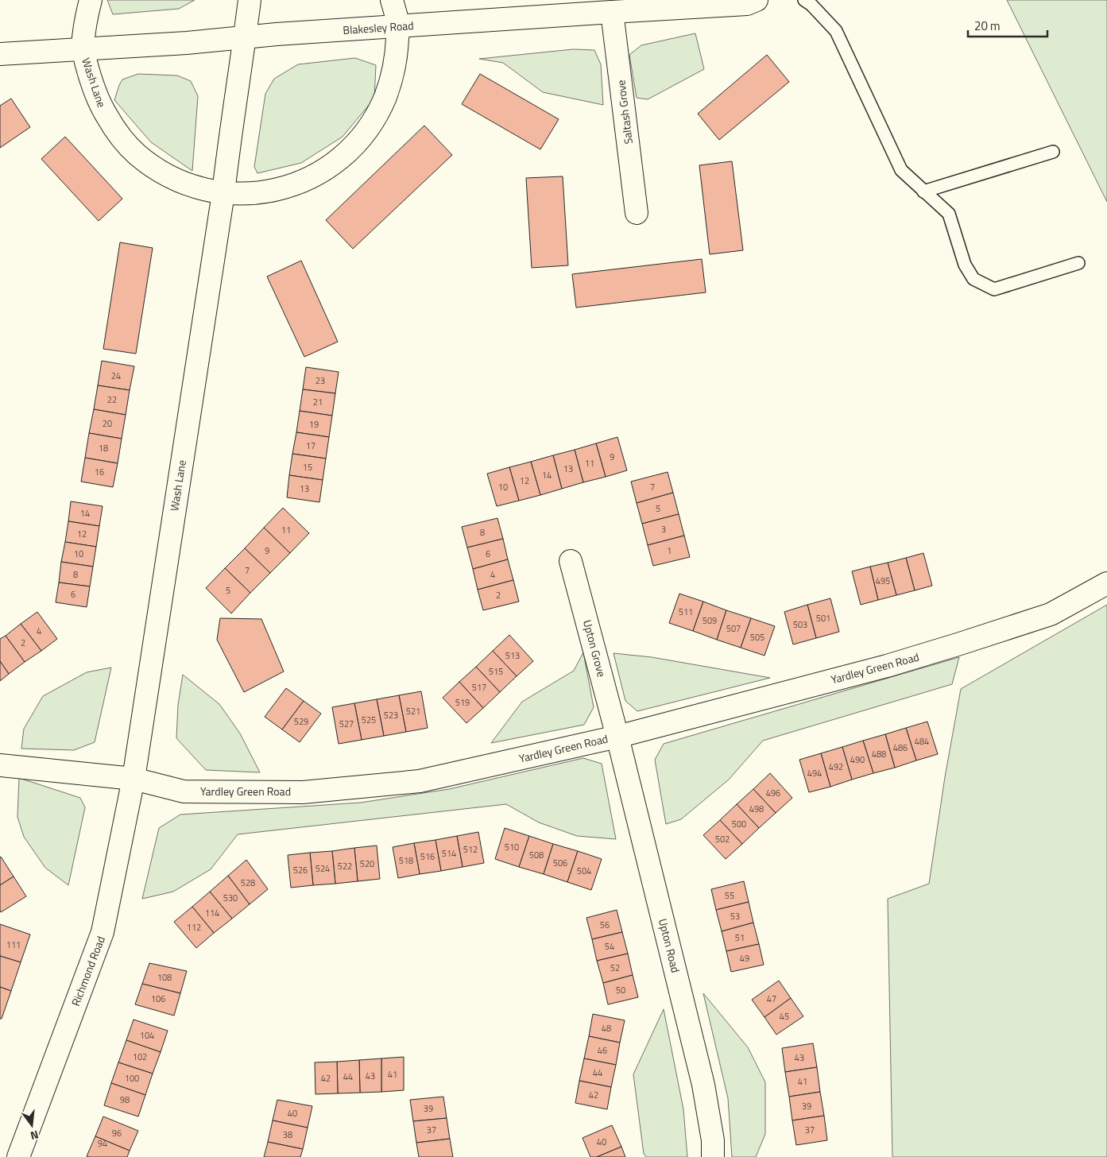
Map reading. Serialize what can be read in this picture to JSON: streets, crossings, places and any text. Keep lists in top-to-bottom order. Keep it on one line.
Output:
{"streets":{"street":["Blakesley Road","Wash Lane","Saltash Grove","Upton Grove","Yardley Green Road","Upton Road","Richmond Road"]},"crossings":[["Blakesley Road","Wash Lane"],["Blakesley Road","Saltash Grove"],["Wash Lane","Yardley Green Road"],["Wash Lane","Richmond Road"],["Upton Grove","Yardley Green Road"],["Upton Grove","Upton Road"],["Yardley Green Road","Upton Road"],["Yardley Green Road","Richmond Road"]],"house_numbers":["24","23","22","21","20","19","17","18","9","11","15","13","16","14","12","10","7","13","5","14","3","11","8","12","9","1","10","6","7","8","4","495","5","6","2","511","501","509","503","507","4","505","2","513","515","517","519","521","523","525","529","527","484","486","488","490","492","494","496","498","500","502","510","512","514","508","516","518","506","520","522","524","526","504","528","55","530","114","53","56","112","51","111","54","49","52","108","50","106","47","45","48","104","46","102","43","44","41","43","44","100","42","41","42","98","39","39","40","37","37","96","38","40","94"],"scale_bar":"20 m","north":"bottom"}
